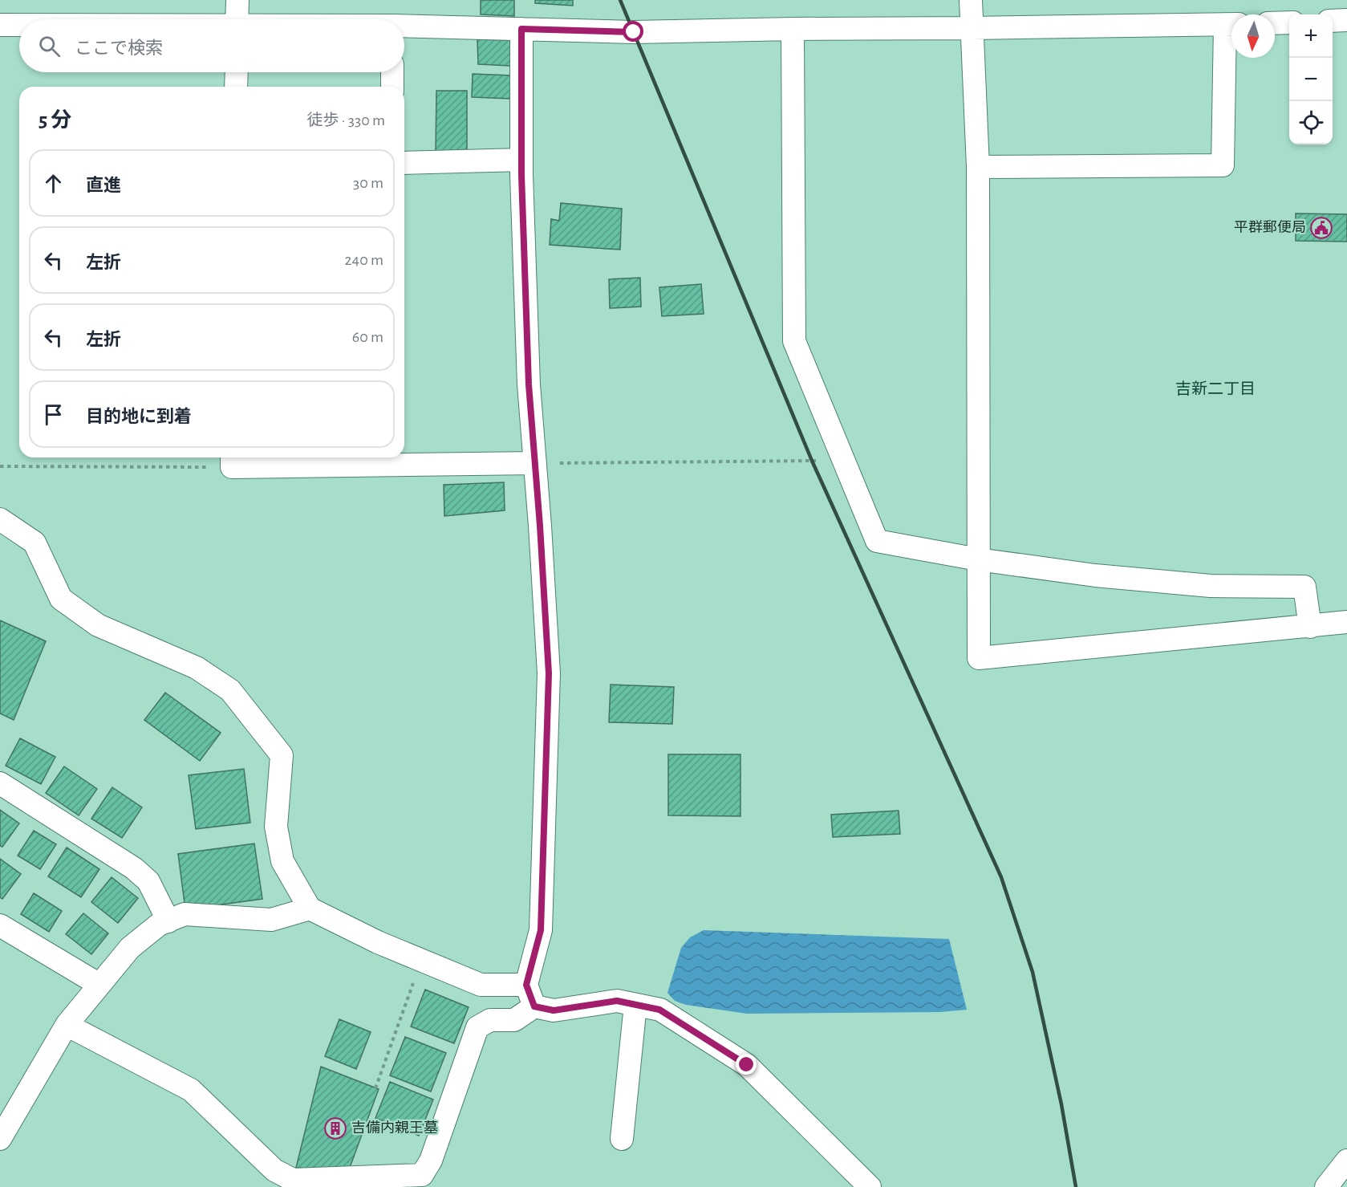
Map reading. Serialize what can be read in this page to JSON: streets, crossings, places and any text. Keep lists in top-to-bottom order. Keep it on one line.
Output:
{"districts":["吉新二丁目"],"places":{"public building":["平群郵便局"],"building":["吉備内親王墓"]},"north":"bottom","page":{"map_buttons":["+","−"],"search":"ここで検索","heading":["5 分","徒歩 · 330 m"],"list":[["直進","30 m"],["左折","240 m"],["左折","60 m"],"目的地に到着"]}}
